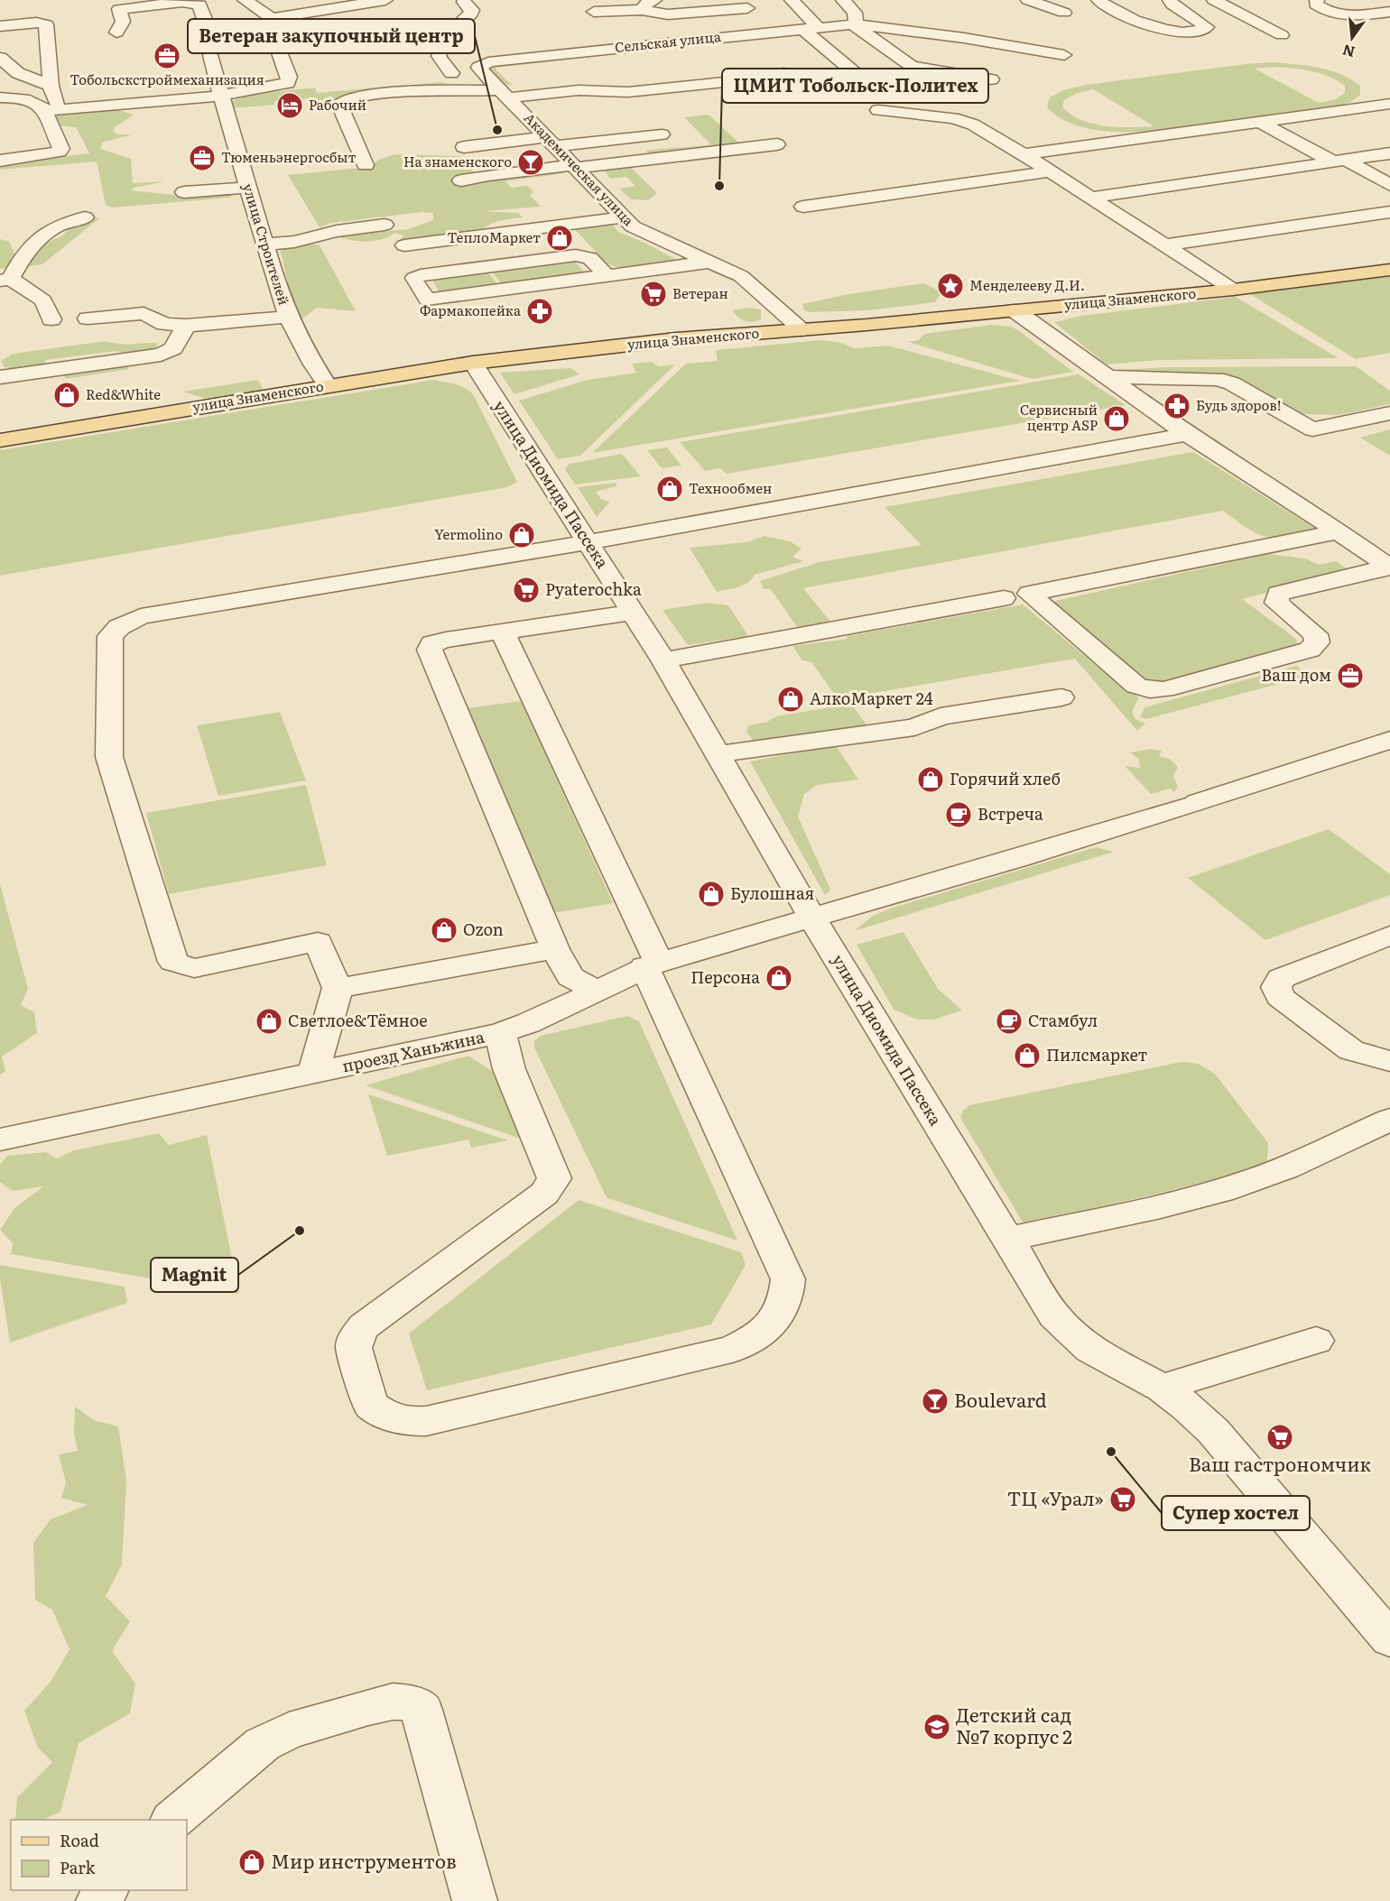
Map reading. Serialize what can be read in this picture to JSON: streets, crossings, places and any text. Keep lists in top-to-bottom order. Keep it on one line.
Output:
{"streets":{"main road":["улица Знаменского"],"street":["Сельская улица","Академическая улица","улица Строителей","улица Диомида Пассека","проезд Ханьжина"]},"crossings":[["Сельская улица","Академическая улица"],["Академическая улица","улица Знаменского"],["улица Строителей","улица Знаменского"],["улица Знаменского","улица Диомида Пассека"],["улица Диомида Пассека","проезд Ханьжина"]],"places":{"office":["Тобольскстроймеханизация","Тюменьэнергосбыт","Ваш дом"],"hotel":["Рабочий"],"other":["Ветеран закупочный центр","ЦМИТ Тобольск-Политех","Magnit","Супер хостел"],"bar":["На знаменского","Boulevard"],"shop":["ТеплоМаркет","Red&White","Сервисный центр ASP","Технообмен","Yermolino","АлкоМаркет 24","Горячий хлеб","Булошная","Ozon","Персона","Светлое&Тёмное","Пилсмаркет","Мир инструментов"],"place":["Менделееву Д.И."],"supermarket":["Ветеран","Pyaterochka","Ваш гастрономчик","ТЦ «Урал»"],"pharmacy":["Фармакопейка","Будь здоров!"],"cafe":["Встреча","Стамбул"],"school or university":["Детский сад №7 корпус 2"]},"legend":["Road","Park"],"north":"bottom"}
